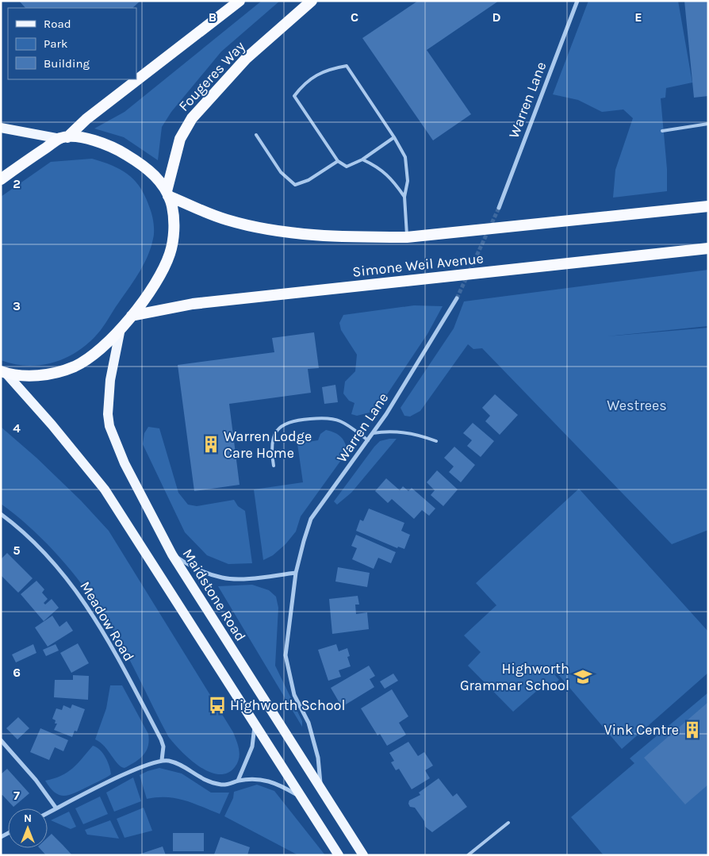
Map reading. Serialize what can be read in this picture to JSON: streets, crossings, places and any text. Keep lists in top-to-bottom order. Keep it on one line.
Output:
{"streets":{"highway":["Fougeres Way","Simone Weil Avenue"],"main road":["Maidstone Road"],"street":["Warren Lane","Meadow Road"]},"crossings":[["Fougeres Way","Simone Weil Avenue"],["Warren Lane","Maidstone Road"]],"parks":["Westrees"],"places":{"building":["Warren Lodge Care Home","Vink Centre"],"school or university":["Highworth Grammar School"],"bus stop":["Highworth School"]},"legend":["Road","Park","Building"],"north":"top","grid":{"columns":["B","C","D","E"],"rows":["2","3","4","5","6","7"]}}
